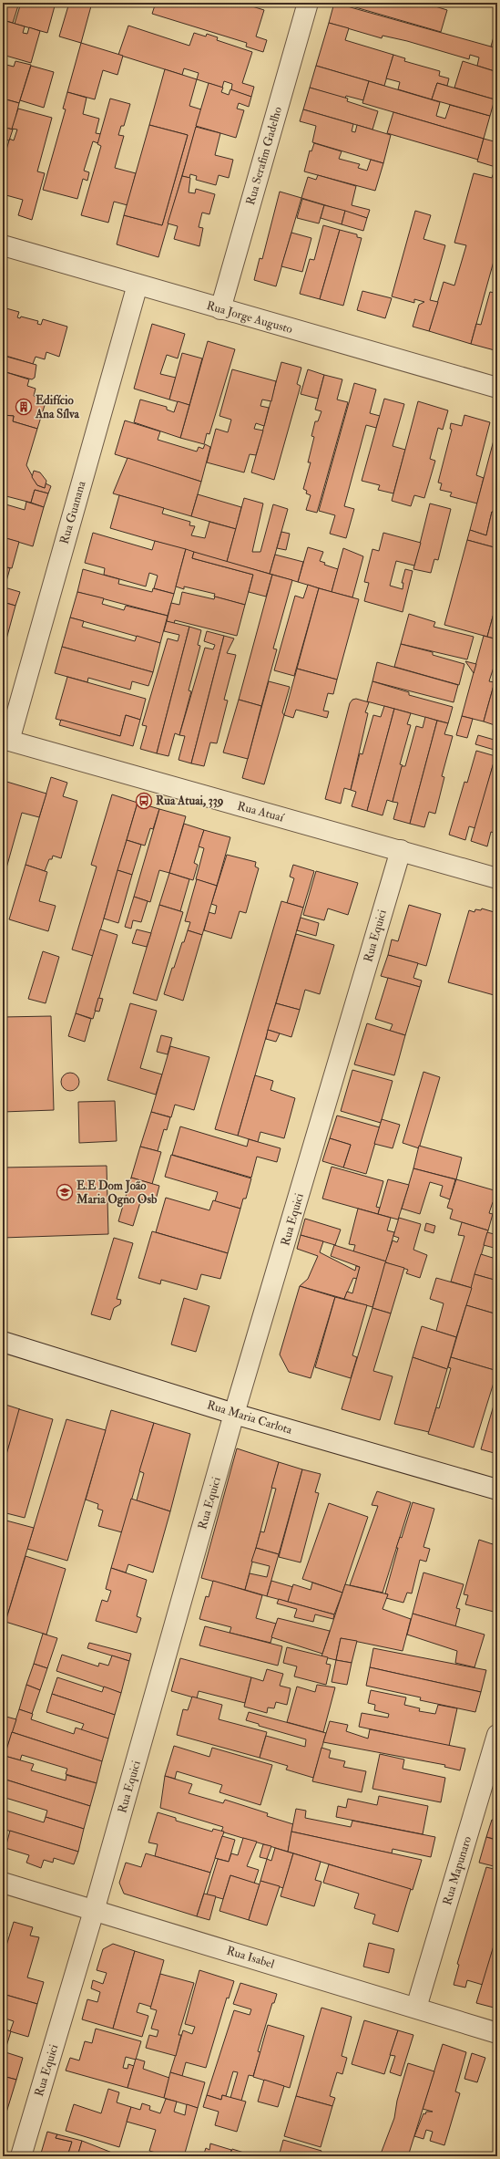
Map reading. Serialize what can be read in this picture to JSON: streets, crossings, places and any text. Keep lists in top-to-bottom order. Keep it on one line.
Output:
{"streets":{"street":["Rua Serafim Gadelho","Rua Jorge Augusto","Rua Guanana","Rua Atuaí","Rua Equici","Rua Maria Carlota","Rua Mapunaro","Rua Isabel"]},"crossings":[["Rua Serafim Gadelho","Rua Jorge Augusto"],["Rua Jorge Augusto","Rua Guanana"],["Rua Guanana","Rua Atuaí"],["Rua Atuaí","Rua Equici"],["Rua Equici","Rua Maria Carlota"],["Rua Equici","Rua Isabel"],["Rua Mapunaro","Rua Isabel"]],"places":{"building":["Edifício Ana Sílva"],"bus stop":["Rua Atuai, 339"],"school or university":["E.E Dom João Maria Ogno Osb"]}}
